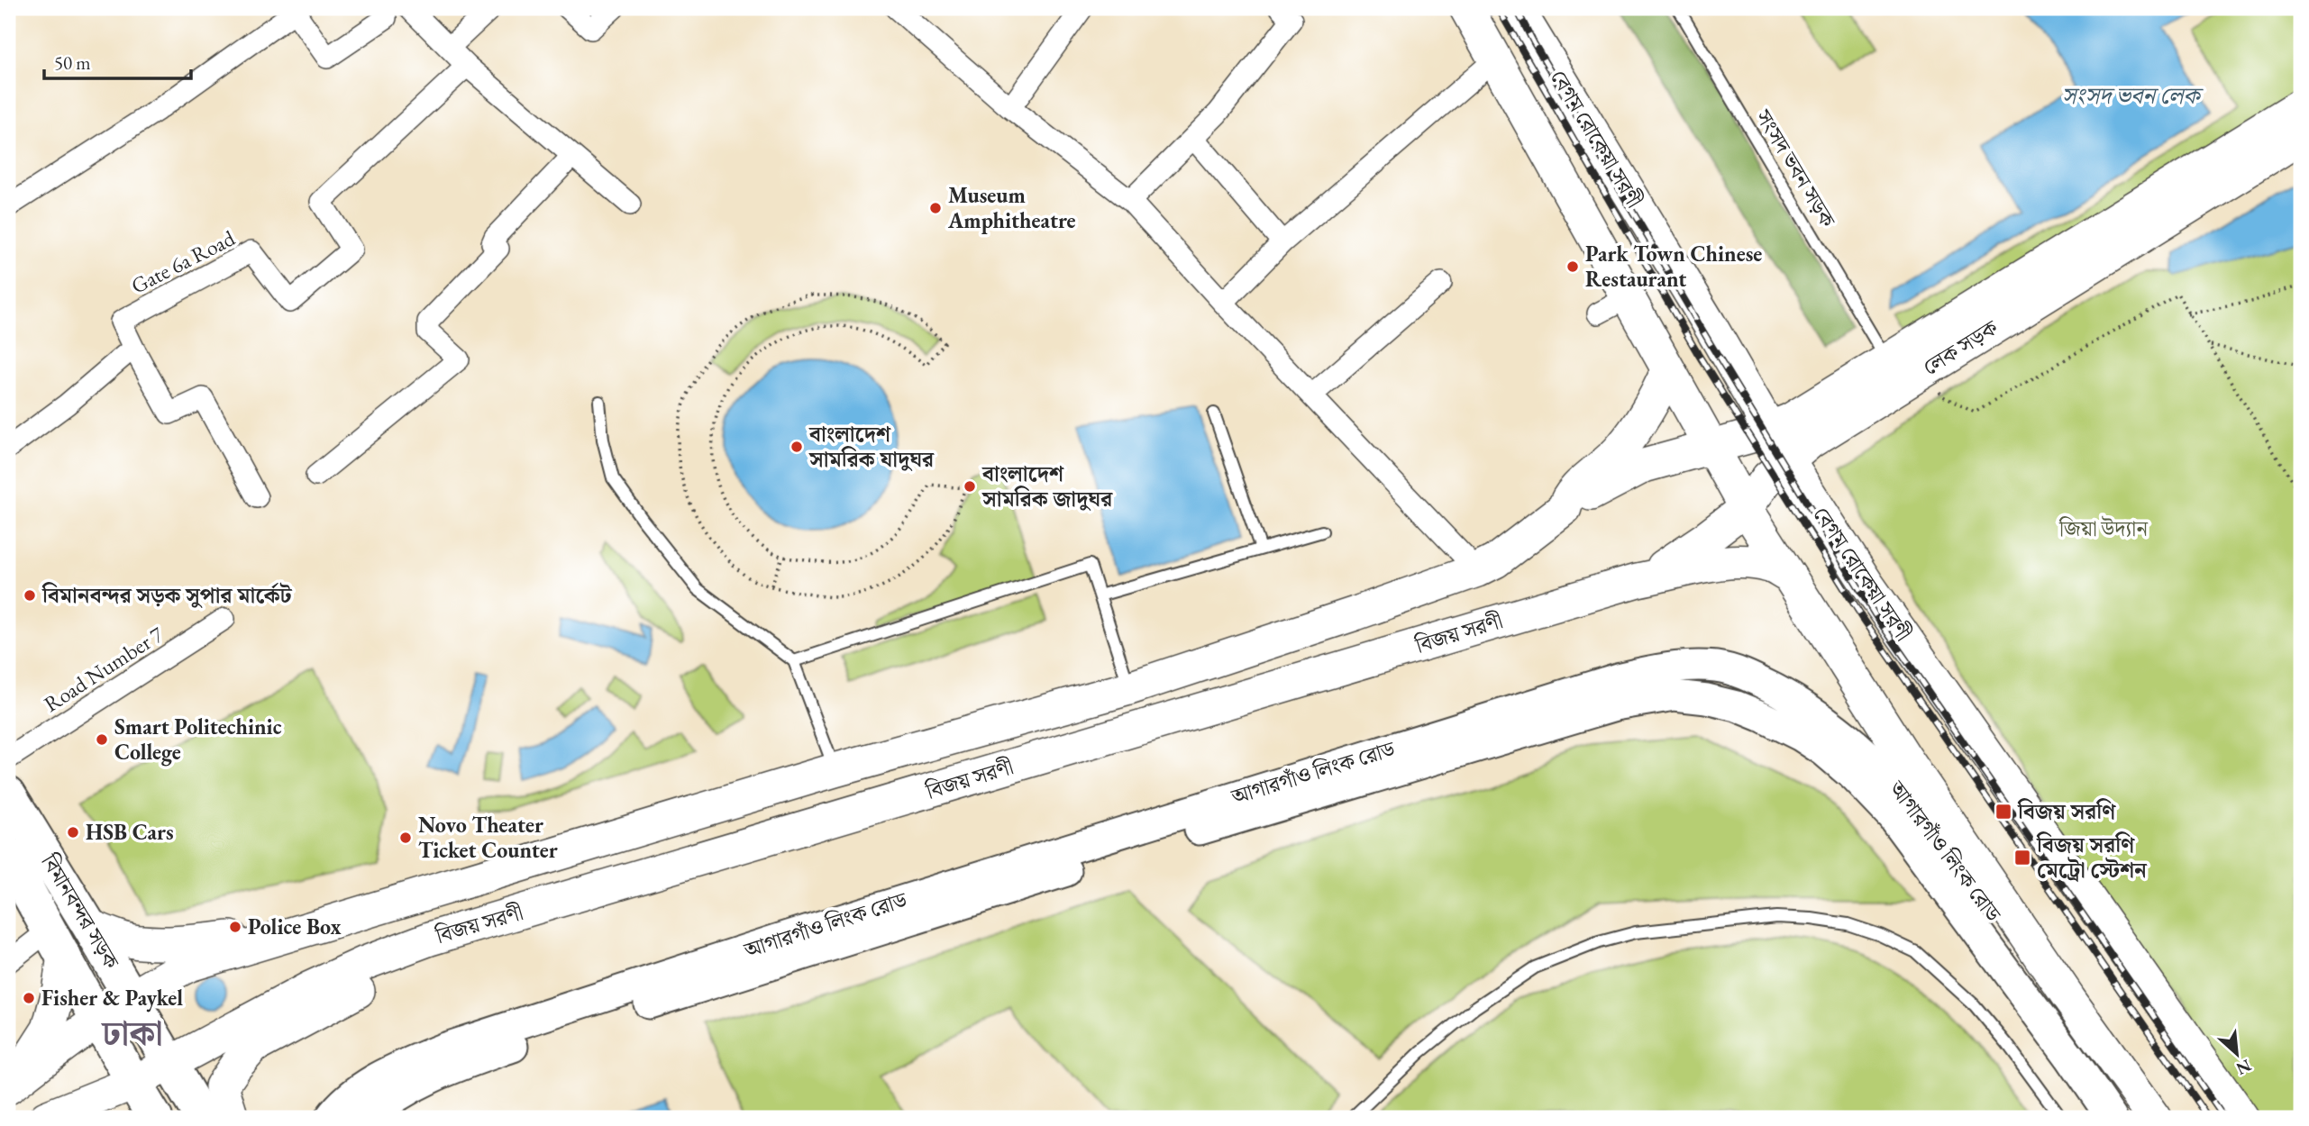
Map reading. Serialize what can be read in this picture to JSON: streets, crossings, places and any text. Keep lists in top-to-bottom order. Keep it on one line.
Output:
{"streets":{"highway":["বিমানবন্দর সড়ক"],"main road":["বেগম রোকেয়া সরণী","লেক সড়ক","বিজয় সরণী","আগারগাঁও লিংক রোড"],"street":["Gate 6a Road","Road Number 7"],"lane":["সংসদ ভবন সড়ক"]},"crossings":[["বেগম রোকেয়া সরণী","লেক সড়ক"],["লেক সড়ক","বিজয় সরণী"],["বিজয় সরণী","বিমানবন্দর সড়ক"]],"districts":["ঢাকা"],"water":["সংসদ ভবন লেক"],"parks":["জিয়া উদ্যান"],"places":{"other":["Museum Amphitheatre","Park Town Chinese Restaurant","বাংলাদেশ সামরিক যাদুঘর","বাংলাদেশ সামরিক জাদুঘর","বিমানবন্দর সড়ক সুপার মার্কেট","Smart Politechinic College","HSB Cars","Novo Theater Ticket Counter","Police Box","Fisher & Paykel"],"transit":["বিজয় সরণি","বিজয় সরণি মেট্রো স্টেশন"]},"scale_bar":"50 m","north":"bottom right"}
